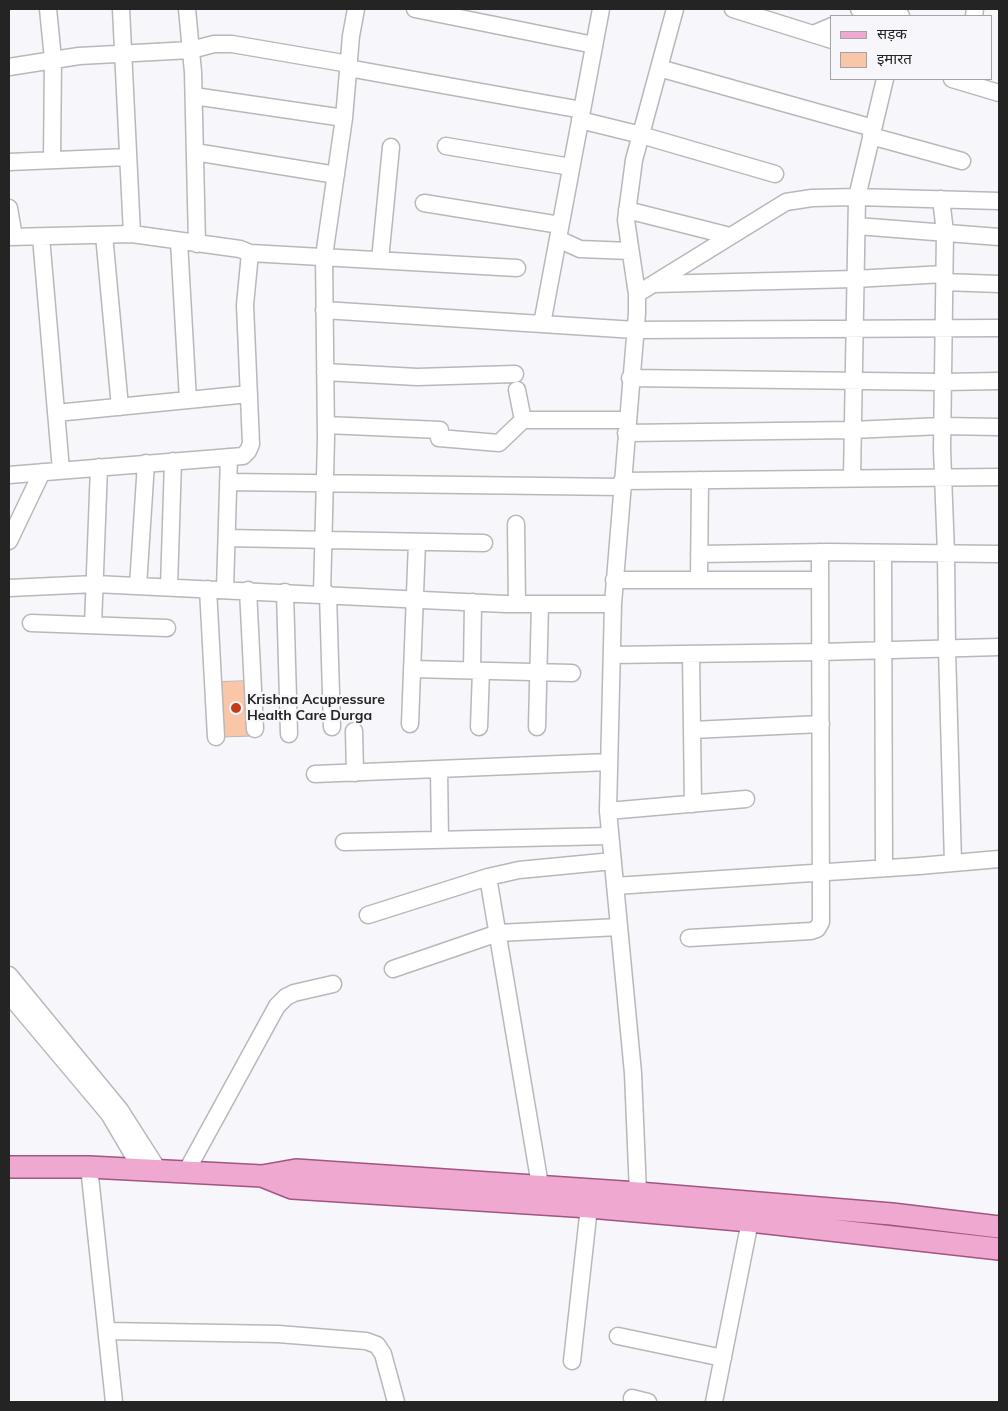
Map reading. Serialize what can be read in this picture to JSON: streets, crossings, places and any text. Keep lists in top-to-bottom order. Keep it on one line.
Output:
{"places":["Krishna Acupressure Health Care Durga"],"legend":["सड़क","इमारत"]}
